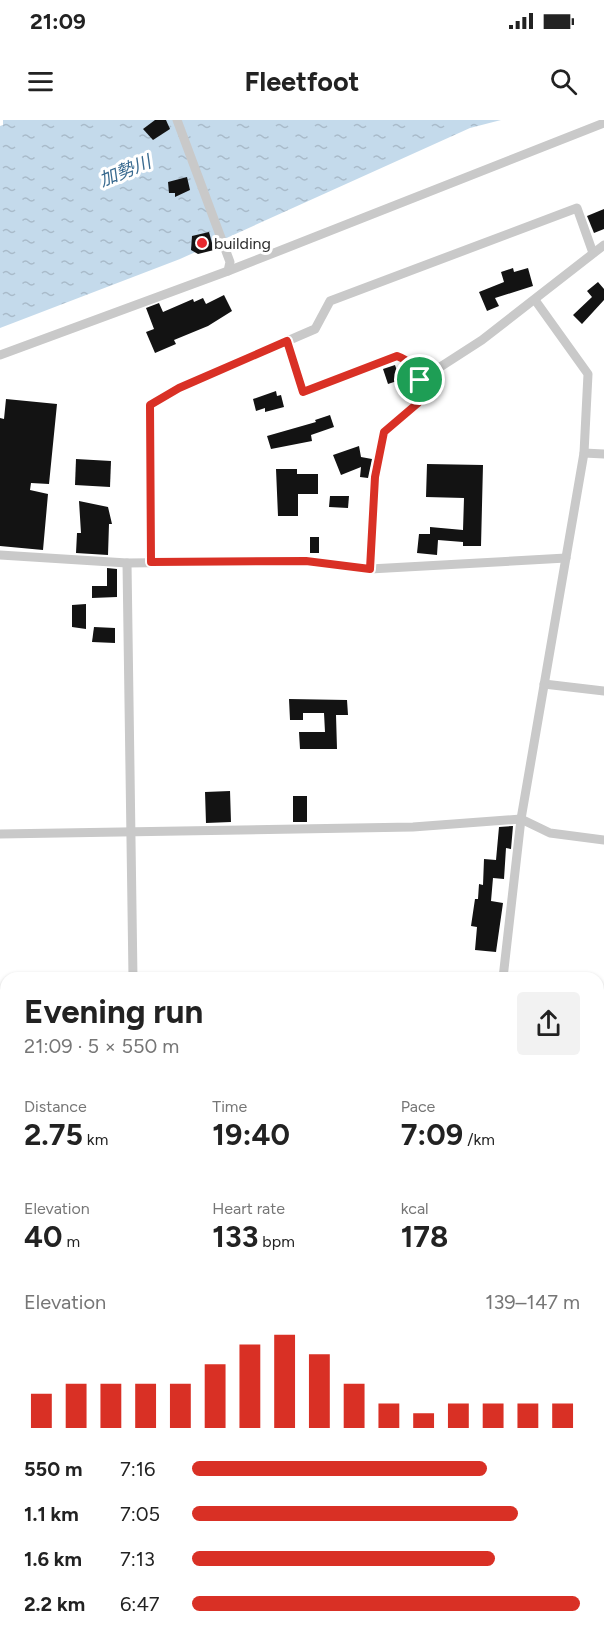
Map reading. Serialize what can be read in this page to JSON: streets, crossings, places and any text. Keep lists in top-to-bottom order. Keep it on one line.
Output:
{"water":["加勢川"],"places":["building"],"page":{"status":"21:09","header":"Fleetfoot","heading":["Evening run","21:09 · 5 × 550 m"],"stats":[["Distance","2.75 km"],["Time","19:40"],["Pace","7:09 /km"],["Elevation","40 m"],["Heart rate","133 bpm"],["kcal","178"]],"chart":["Elevation","139–147 m"],"list":[{"name":"550 m","note":"7:16"},{"name":"1.1 km","note":"7:05"},{"name":"1.6 km","note":"7:13"},{"name":"2.2 km","note":"6:47"}]}}
